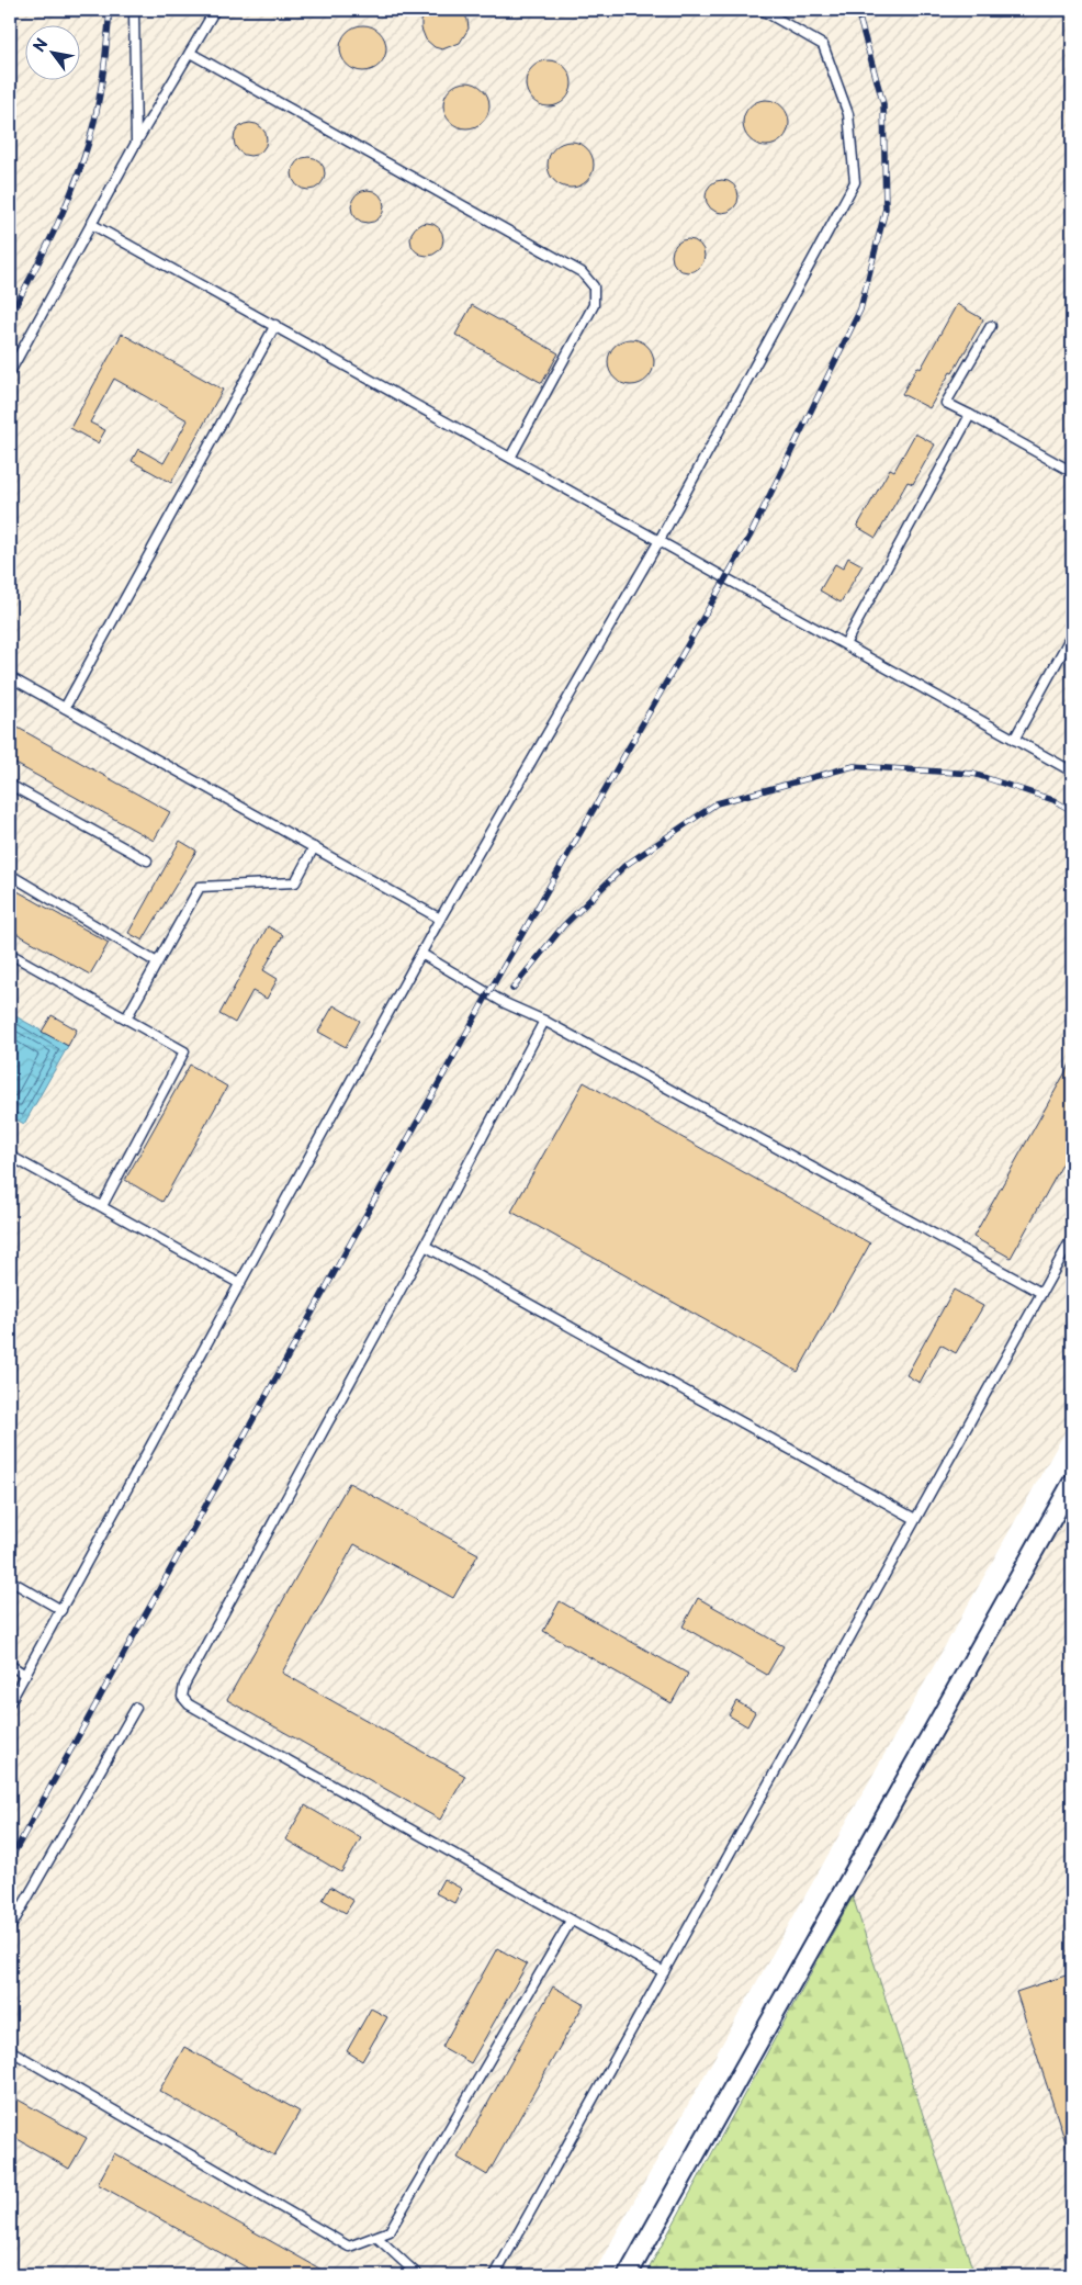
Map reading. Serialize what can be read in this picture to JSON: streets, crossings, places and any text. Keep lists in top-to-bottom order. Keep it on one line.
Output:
{"north":"top left"}
